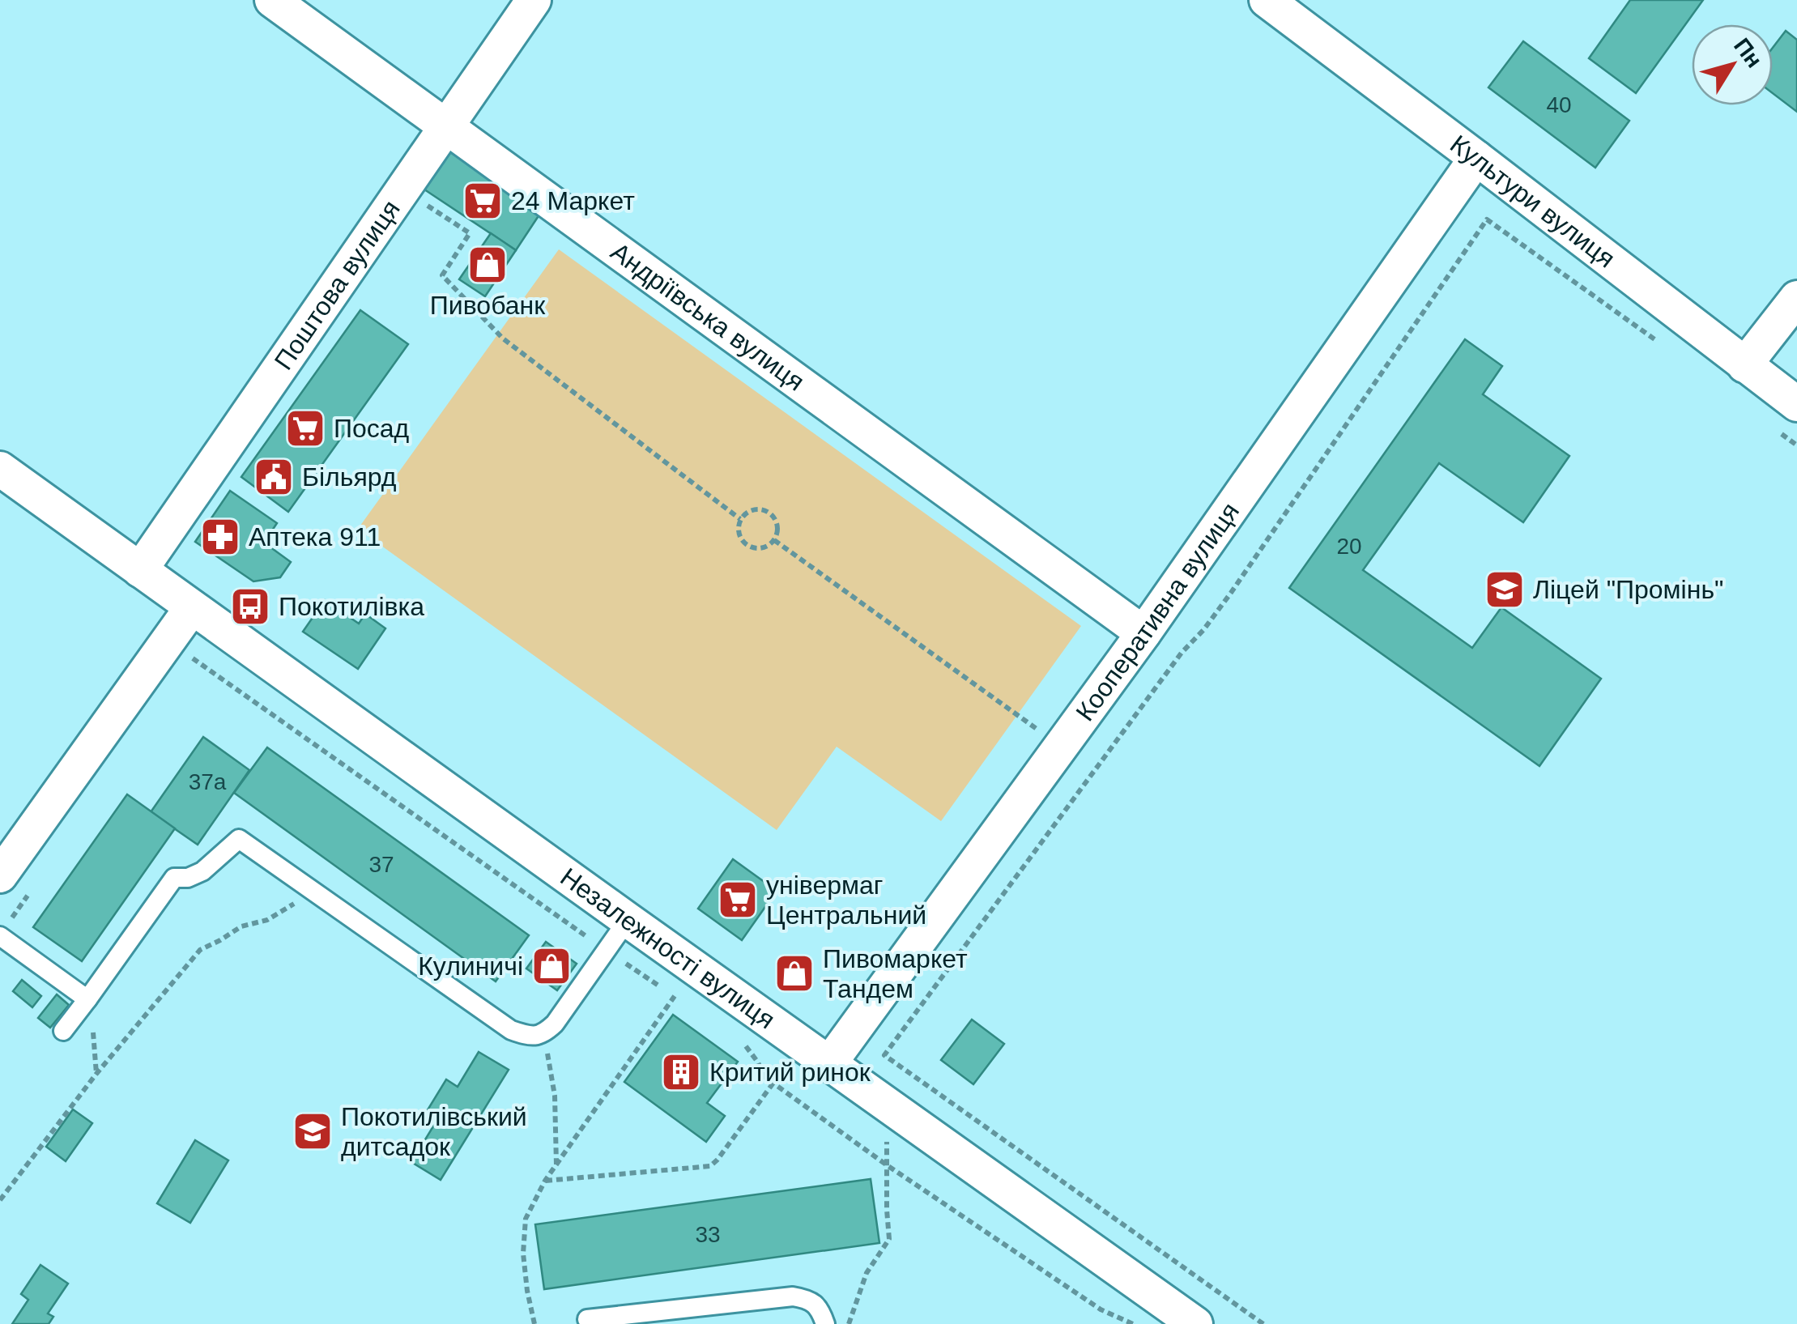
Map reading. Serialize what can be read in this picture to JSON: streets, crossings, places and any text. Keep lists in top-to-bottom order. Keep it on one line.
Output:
{"streets":{"street":["Культури вулиця","Поштова вулиця","Андріївська вулиця","Кооперативна вулиця","Незалежності вулиця"]},"crossings":[["Культури вулиця","Кооперативна вулиця"],["Поштова вулиця","Андріївська вулиця"],["Поштова вулиця","Незалежності вулиця"],["Андріївська вулиця","Кооперативна вулиця"],["Кооперативна вулиця","Незалежності вулиця"]],"places":{"supermarket":["24 Маркет","Посад","універмаг Центральний"],"shop":["Пивобанк","Кулиничі","Пивомаркет Тандем"],"public building":["Більярд"],"pharmacy":["Аптека 911"],"school or university":["Ліцей \"Промінь\"","Покотилівський дитсадок"],"bus stop":["Покотилівка"],"building":["Критий ринок"]},"house_numbers":["40","20","37а","37","33"],"north":"top right"}
